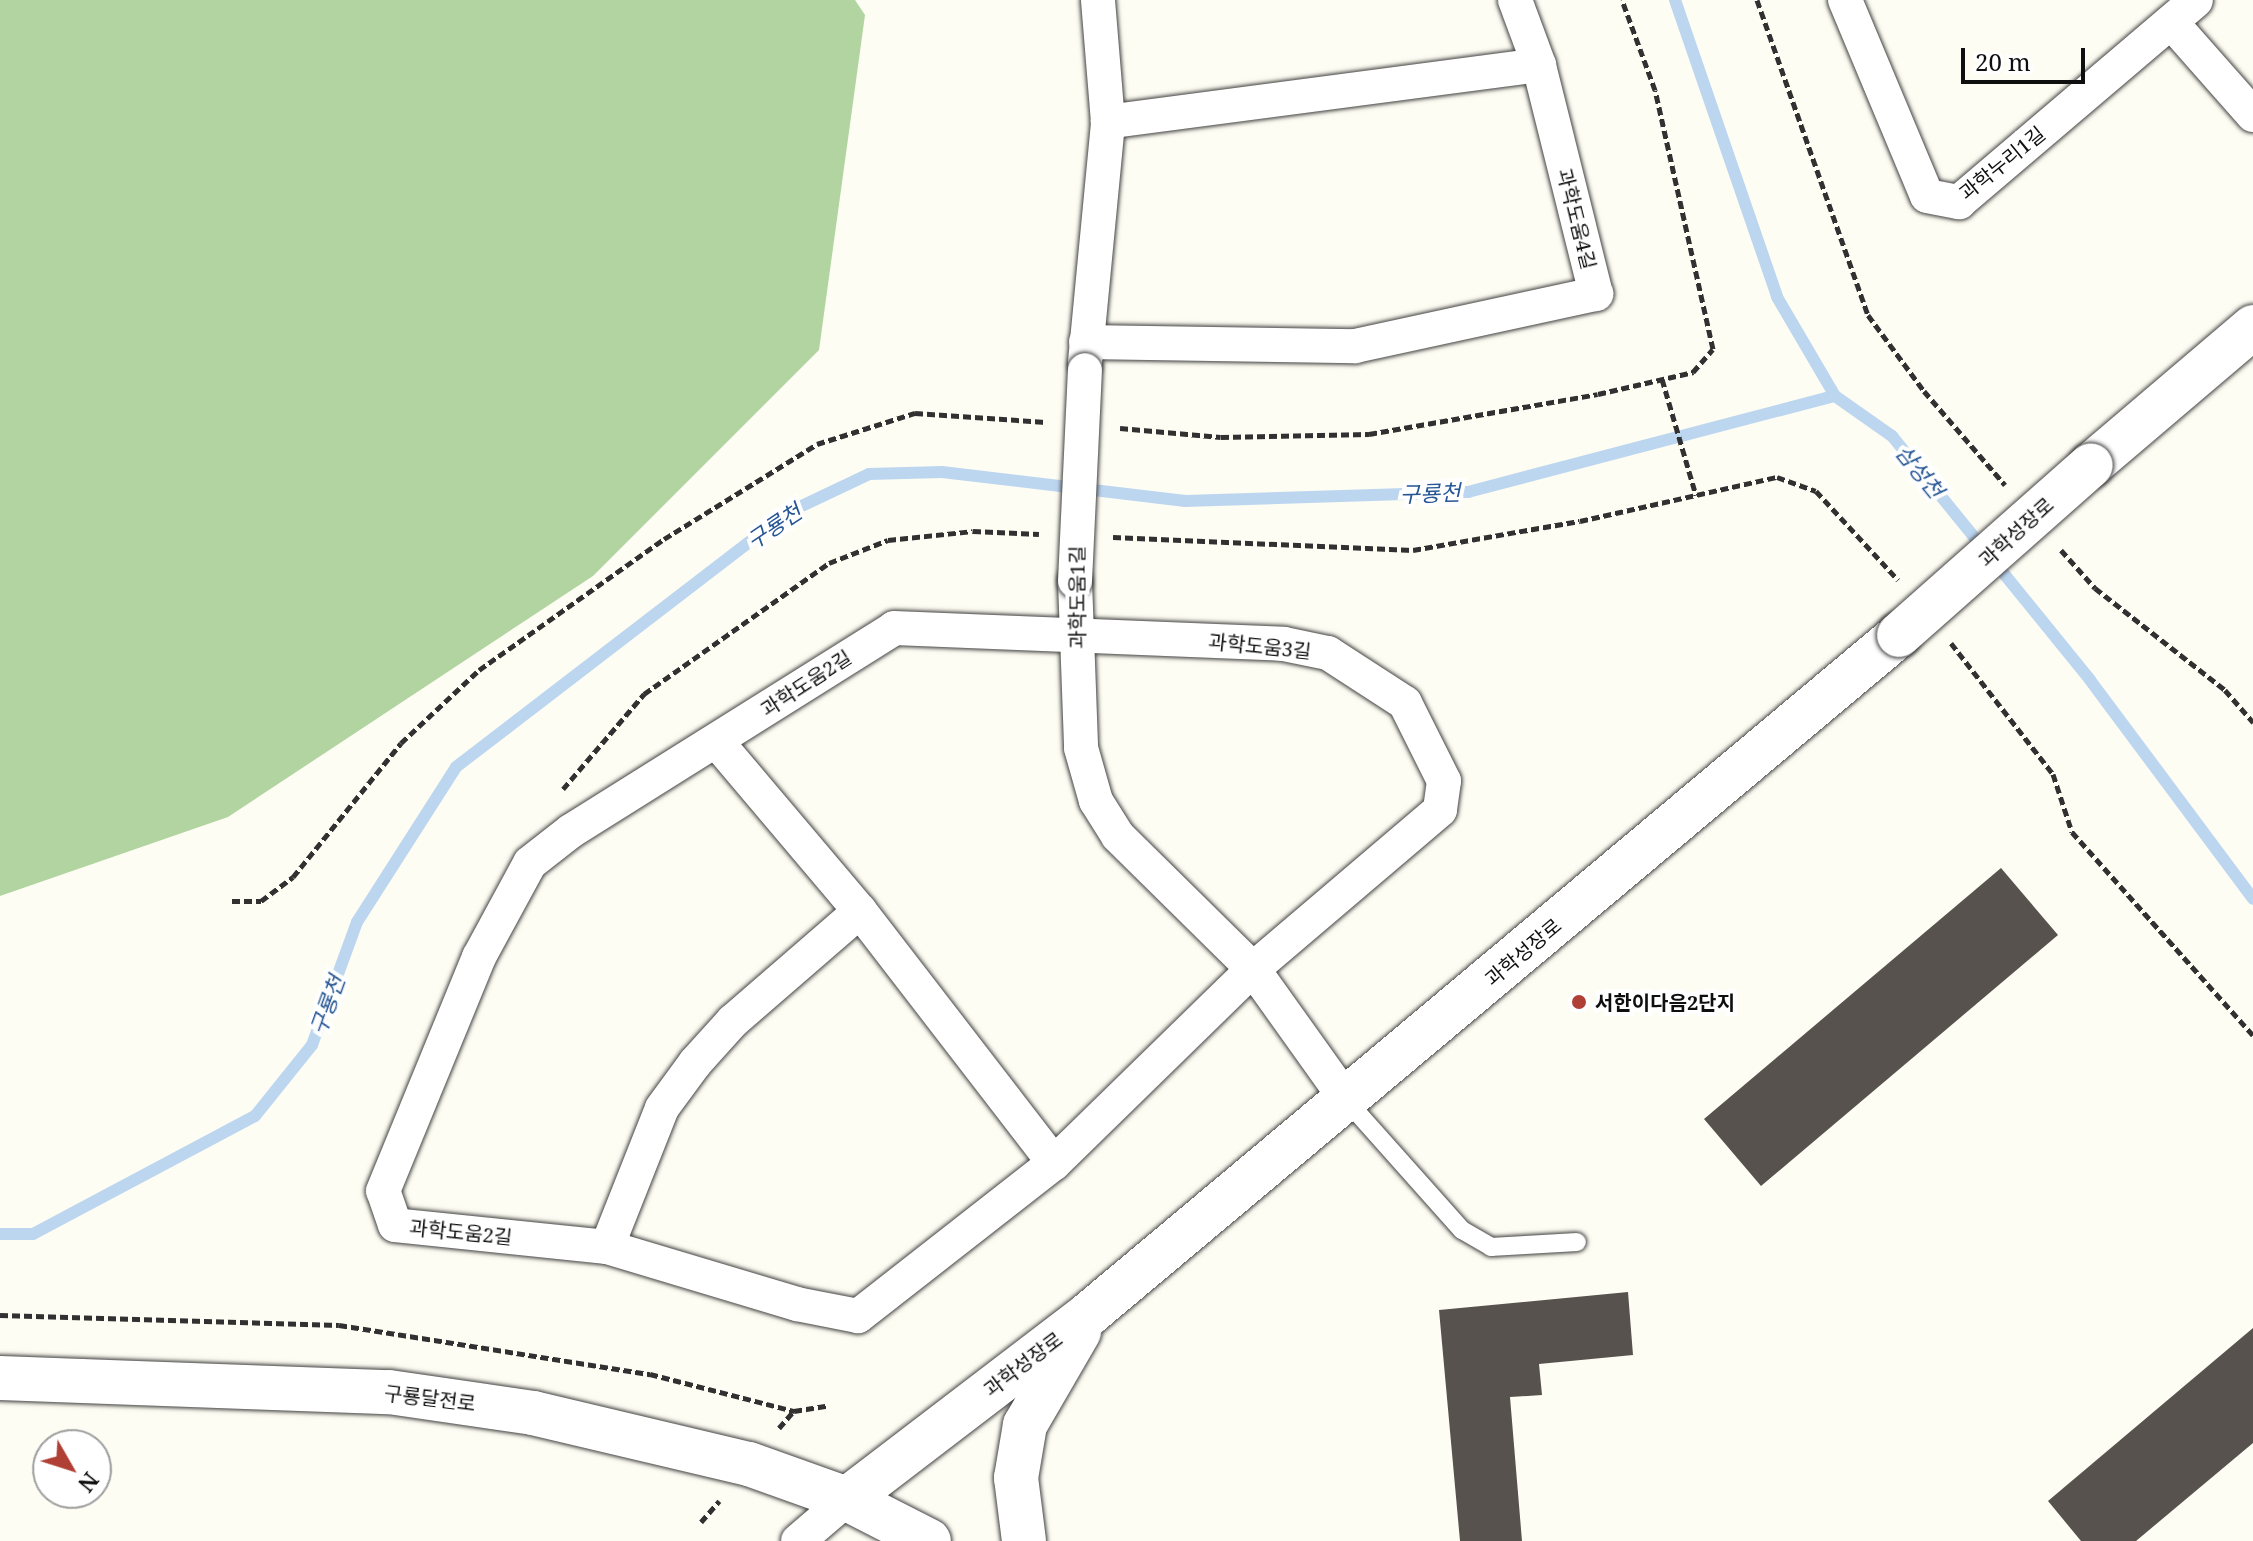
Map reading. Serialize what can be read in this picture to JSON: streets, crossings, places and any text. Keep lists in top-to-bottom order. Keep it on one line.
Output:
{"streets":{"street":["과학누리1길","과학도움4길","과학성장로","과학도움1길","과학도움3길","과학도움2길","구룡달전로"]},"crossings":[["과학도움4길","과학도움1길"],["과학성장로","과학도움1길"],["과학성장로","구룡달전로"],["과학도움1길","과학도움3길"],["과학도움1길","과학도움2길"],["과학도움3길","과학도움2길"]],"water":["삼성천","구룡천"],"places":["서한이다음2단지"],"scale_bar":"20 m","north":"bottom right"}
